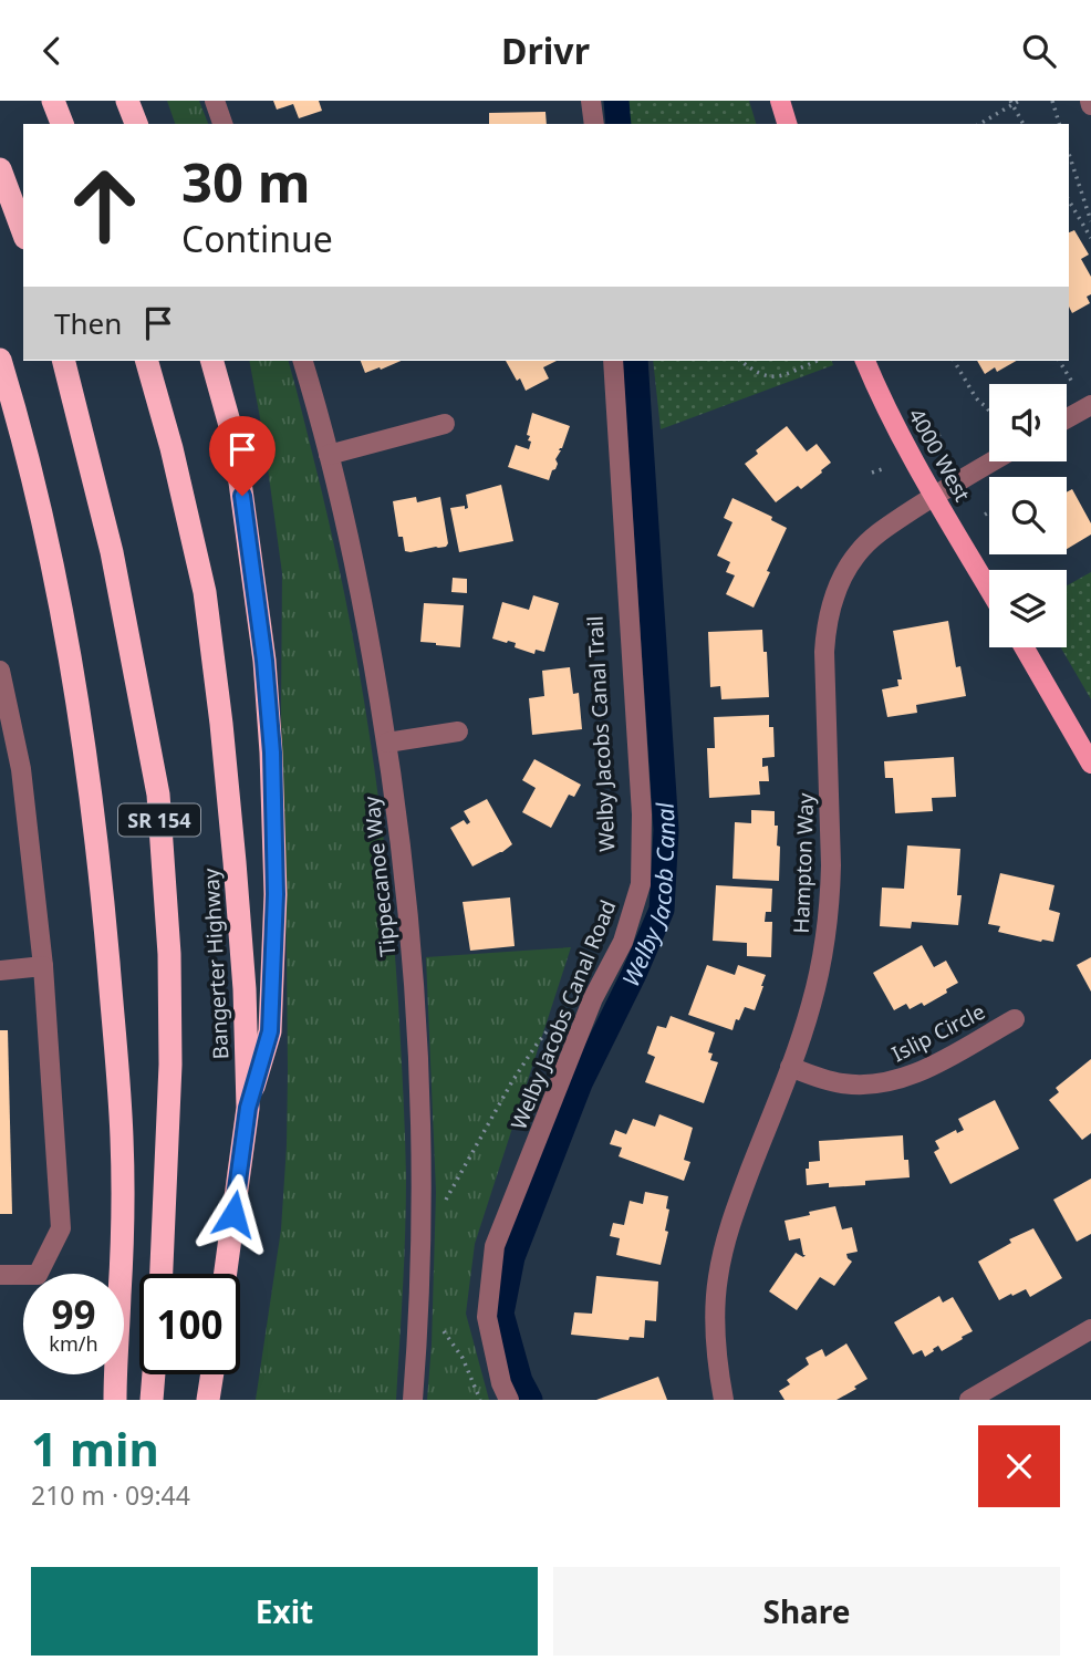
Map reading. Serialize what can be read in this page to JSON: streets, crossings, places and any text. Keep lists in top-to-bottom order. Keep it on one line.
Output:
{"streets":{"highway":["SR 154","Bangerter Highway"],"main road":["4000 West"],"street":["Hampton Way","Tippecanoe Way","Welby Jacobs Canal Road","Islip Circle"]},"crossings":[["4000 West","Hampton Way"],["Hampton Way","Islip Circle"]],"water":["Welby Jacob Canal"],"page":{"header":"Drivr","turn":["30 m","Continue"],"then":"Then","speed":"99 km/h","limit":"100","heading":["1 min","210 m · 09:44"],"buttons":["Exit","Share"]}}
